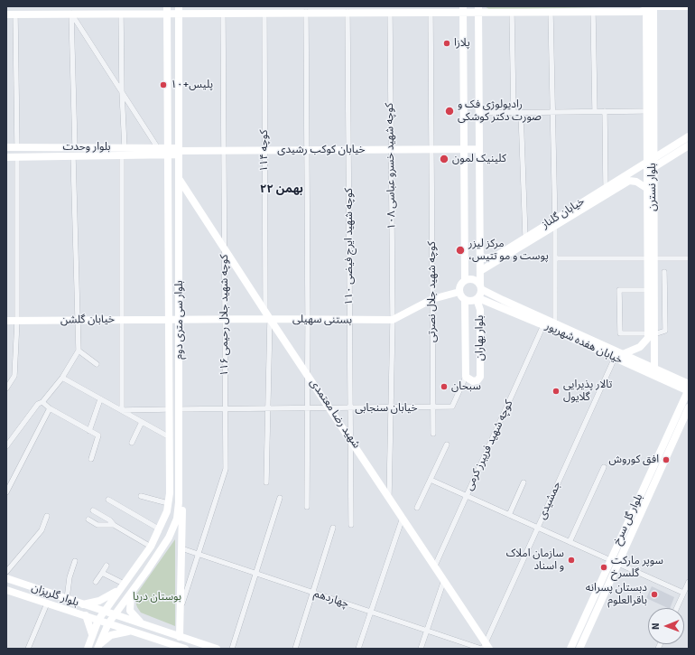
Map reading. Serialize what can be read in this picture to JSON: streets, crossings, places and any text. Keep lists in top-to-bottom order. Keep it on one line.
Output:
{"streets":{"main road":["بلوار وحدت","خیابان کوکب رشیدی","بلوار نسترن","خیابان گلناز","خیابان گلشن","بلوار سی متری دوم","بستنی سهیلی","بلوار بهاران","خیابان هفده شهریور","شهید رضا معتمدی","بلوار گل سرخ","بلوار گلریزان"],"street":["کوچه ۱۱۴","کوچه شهید خسرو عباسی ۱۰۸","کوچه شهید ایرج فیضی ۱۱۰","کوچه شهید جلال نصرتی","کوچه شهید جلال رحیمی ۱۱۶","خیابان سنجابی","کوچه شهید فریبرز کرمی","جمشیدی","چهاردهم"]},"crossings":[["بلوار وحدت","خیابان کوکب رشیدی"],["بلوار وحدت","بلوار سی متری دوم"],["خیابان کوکب رشیدی","کوچه ۱۱۴"],["خیابان کوکب رشیدی","کوچه شهید خسرو عباسی ۱۰۸"],["خیابان کوکب رشیدی","کوچه شهید ایرج فیضی ۱۱۰"],["خیابان کوکب رشیدی","کوچه شهید جلال نصرتی"],["خیابان کوکب رشیدی","کوچه شهید جلال رحیمی ۱۱۶"],["خیابان کوکب رشیدی","بلوار سی متری دوم"],["کوچه ۱۱۴","شهید رضا معتمدی"],["کوچه شهید خسرو عباسی ۱۰۸","بستنی سهیلی"],["کوچه شهید خسرو عباسی ۱۰۸","خیابان سنجابی"],["کوچه شهید خسرو عباسی ۱۰۸","شهید رضا معتمدی"],["بلوار نسترن","خیابان گلناز"],["بلوار نسترن","خیابان هفده شهریور"],["کوچه شهید ایرج فیضی ۱۱۰","بستنی سهیلی"],["کوچه شهید ایرج فیضی ۱۱۰","خیابان سنجابی"],["کوچه شهید ایرج فیضی ۱۱۰","شهید رضا معتمدی"],["کوچه شهید جلال نصرتی","بستنی سهیلی"],["کوچه شهید جلال نصرتی","خیابان سنجابی"],["کوچه شهید جلال رحیمی ۱۱۶","بستنی سهیلی"],["کوچه شهید جلال رحیمی ۱۱۶","خیابان سنجابی"],["کوچه شهید جلال رحیمی ۱۱۶","شهید رضا معتمدی"],["کوچه شهید جلال رحیمی ۱۱۶","چهاردهم"],["خیابان گلشن","بلوار سی متری دوم"],["خیابان گلشن","بستنی سهیلی"],["بلوار سی متری دوم","بستنی سهیلی"],["بلوار سی متری دوم","خیابان سنجابی"],["بلوار سی متری دوم","شهید رضا معتمدی"],["بلوار سی متری دوم","بلوار گلریزان"],["بستنی سهیلی","بلوار بهاران"],["بستنی سهیلی","خیابان هفده شهریور"],["بستنی سهیلی","شهید رضا معتمدی"],["بلوار بهاران","خیابان هفده شهریور"],["بلوار بهاران","خیابان سنجابی"],["خیابان هفده شهریور","کوچه شهید فریبرز کرمی"],["خیابان هفده شهریور","جمشیدی"],["خیابان هفده شهریور","بلوار گل سرخ"],["خیابان سنجابی","شهید رضا معتمدی"],["شهید رضا معتمدی","کوچه شهید فریبرز کرمی"],["شهید رضا معتمدی","جمشیدی"],["شهید رضا معتمدی","چهاردهم"],["جمشیدی","چهاردهم"]],"districts":["۲۲ بهمن"],"parks":["بوستان دریا"],"places":["پلازا","پلیس+۱۰","رادیولوژی فک و صورت دکتر کوشکی","کلینیک لمون","مرکز لیزر ،پوست و مو تتیس","سبحان","تالار پذیرایی گلایول","افق کوروش","سازمان املاک و اسناد","سوپر مارکت گلسرخ","دبستان پسرانه باقرالعلوم"],"north":"left"}
